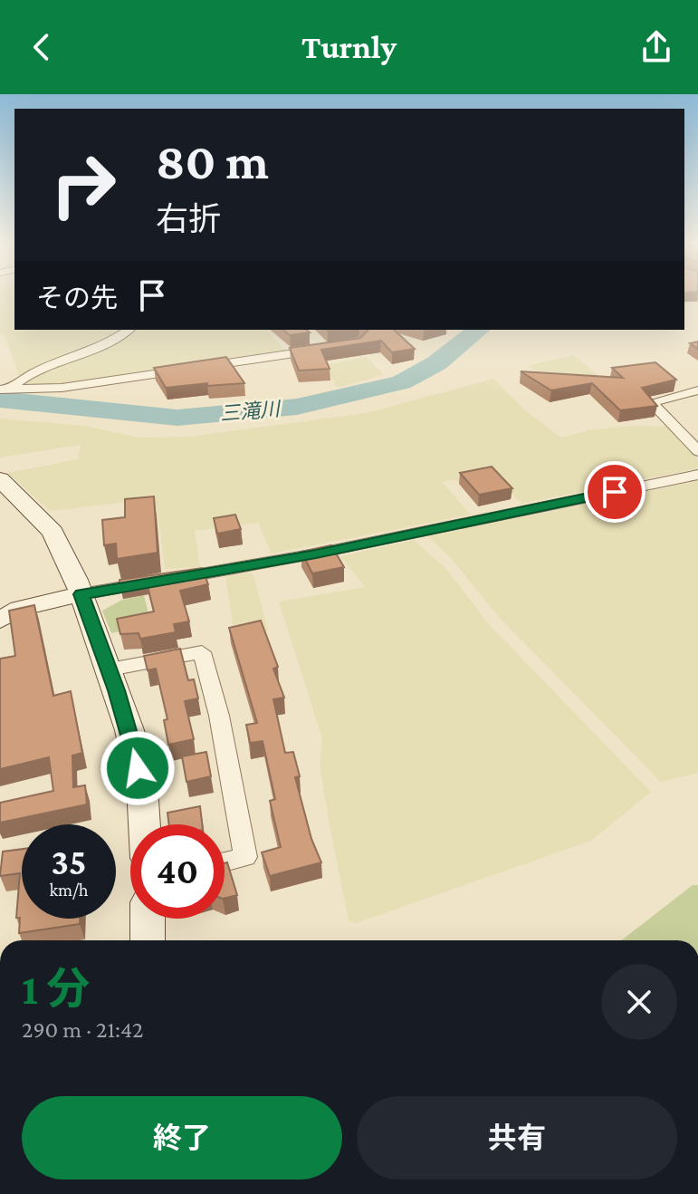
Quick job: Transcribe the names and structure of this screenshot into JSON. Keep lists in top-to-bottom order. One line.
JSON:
{"water":["三滝川"],"page":{"header":"Turnly","turn":["80 m","右折"],"then":"その先","speed":"35 km/h","limit":"40","heading":["1 分","290 m · 21:42"],"buttons":["終了","共有"]}}
